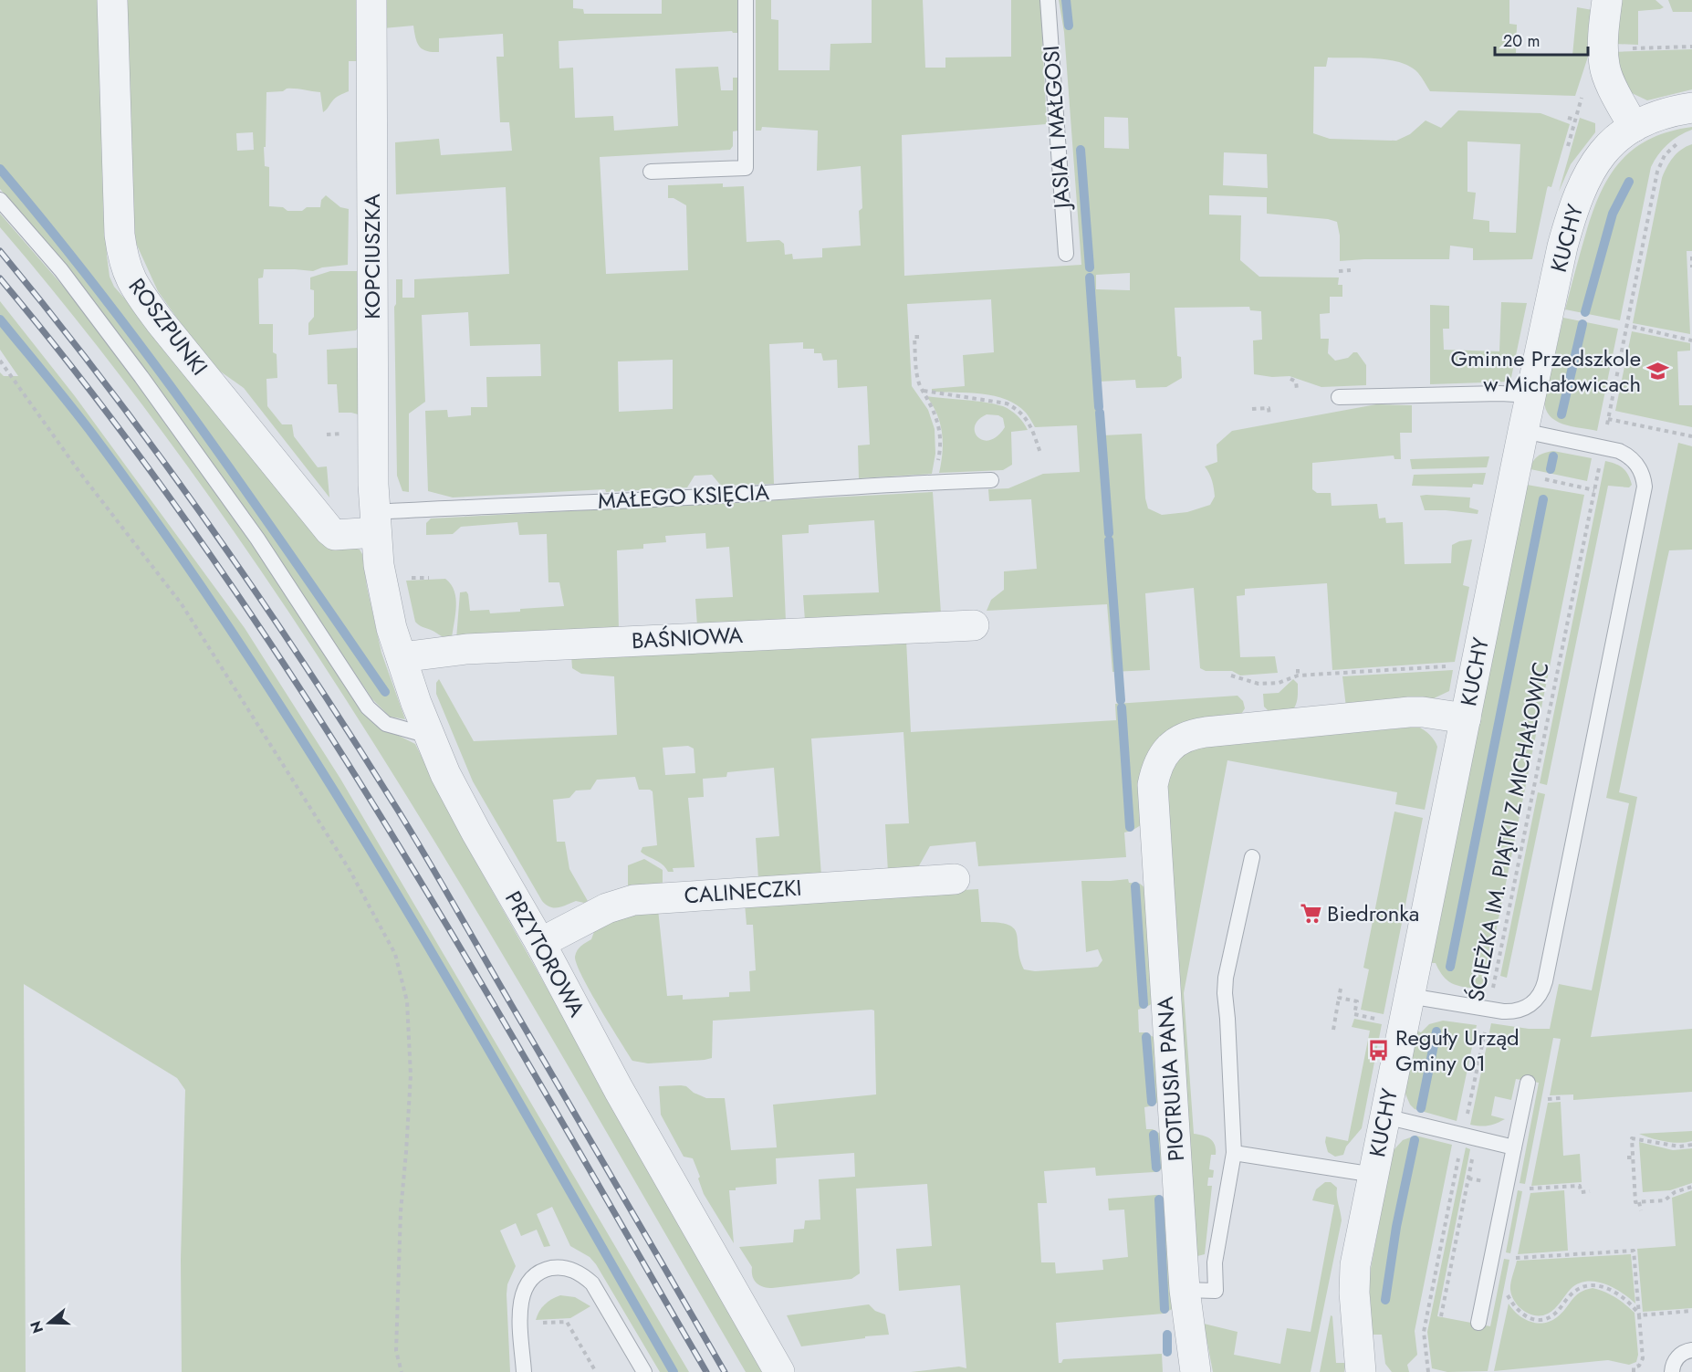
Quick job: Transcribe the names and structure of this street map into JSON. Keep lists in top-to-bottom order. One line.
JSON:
{"streets":{"street":["KUCHY","KOPCIUSZKA","ROSZPUNKI","BAŚNIOWA","CALINECZKI","PRZYTOROWA","PIOTRUSIA PANA"],"lane":["JASIA I MAŁGOSI","MAŁEGO KSIĘCIA"],"path":["ŚCIEŻKA IM. PIĄTKI Z MICHAŁOWIC"]},"crossings":[["KUCHY","PIOTRUSIA PANA"],["KOPCIUSZKA","ROSZPUNKI"],["KOPCIUSZKA","MAŁEGO KSIĘCIA"],["KOPCIUSZKA","PRZYTOROWA"],["ROSZPUNKI","MAŁEGO KSIĘCIA"],["ROSZPUNKI","PRZYTOROWA"],["MAŁEGO KSIĘCIA","PRZYTOROWA"],["BAŚNIOWA","PRZYTOROWA"],["CALINECZKI","PRZYTOROWA"]],"places":{"school or university":["Gminne Przedszkole w Michałowicach"],"supermarket":["Biedronka"],"bus stop":["Reguły Urząd Gminy 01"]},"scale_bar":"20 m","north":"left"}
